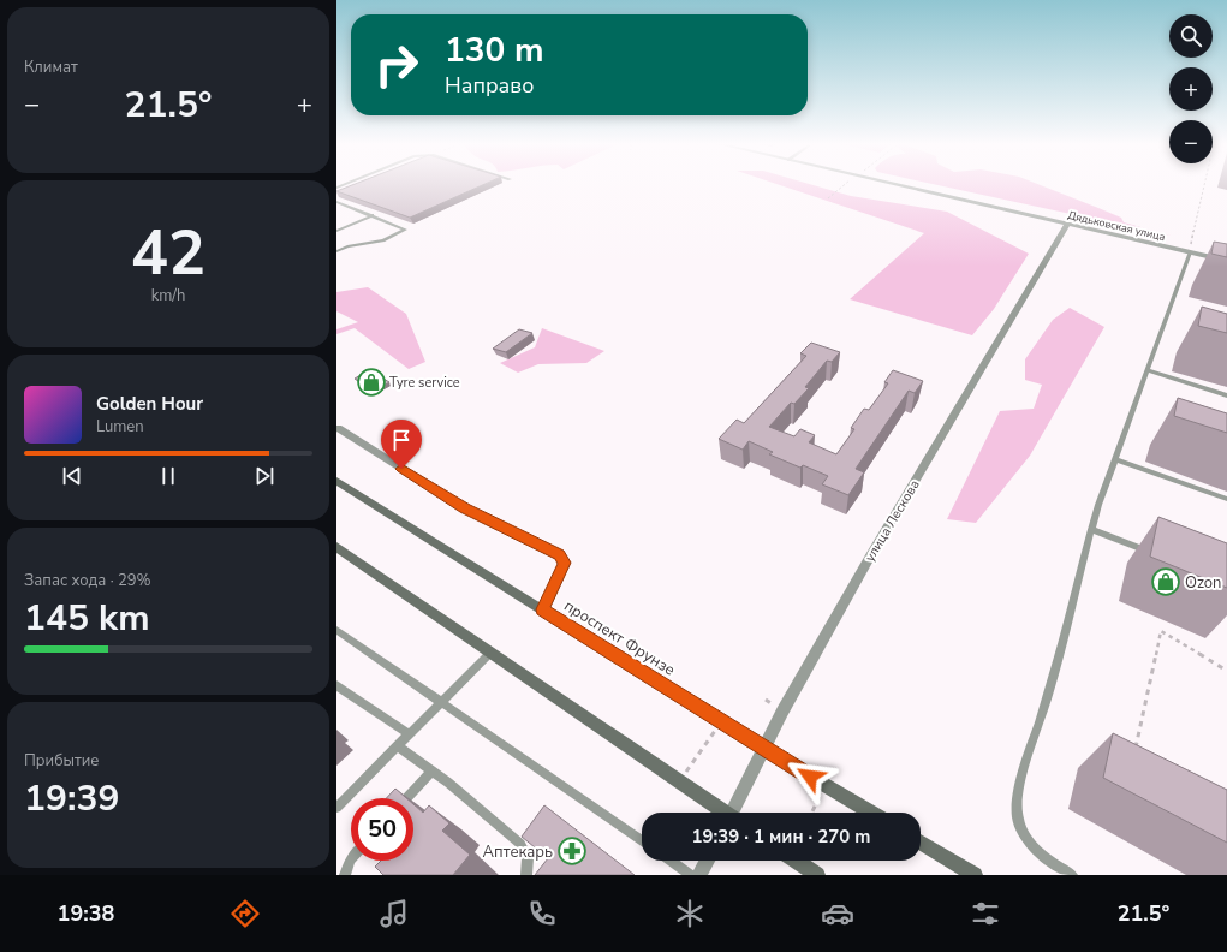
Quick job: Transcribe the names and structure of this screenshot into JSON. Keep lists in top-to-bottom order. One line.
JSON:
{"streets":{"main road":["проспект Фрунзе"],"street":["Дядьковская улица","улица Лескова"]},"crossings":[["Дядьковская улица","улица Лескова"],["улица Лескова","проспект Фрунзе"]],"places":{"shop":["Tyre service","Ozon"],"pharmacy":["Аптекарь"]},"page":{"tile":["Климат",["42","km/h"],["Запас хода · 29%","145 km"],["Прибытие","19:39"]],"map_buttons":["+","−"],"turn":["130 m","Направо"],"heat":["−","21.5°","+"],"song":["Golden Hour","Lumen"],"limit":"50","trip":"19:39 · 1 мин · 270 m","tabs":["19:38","21.5°"]}}
